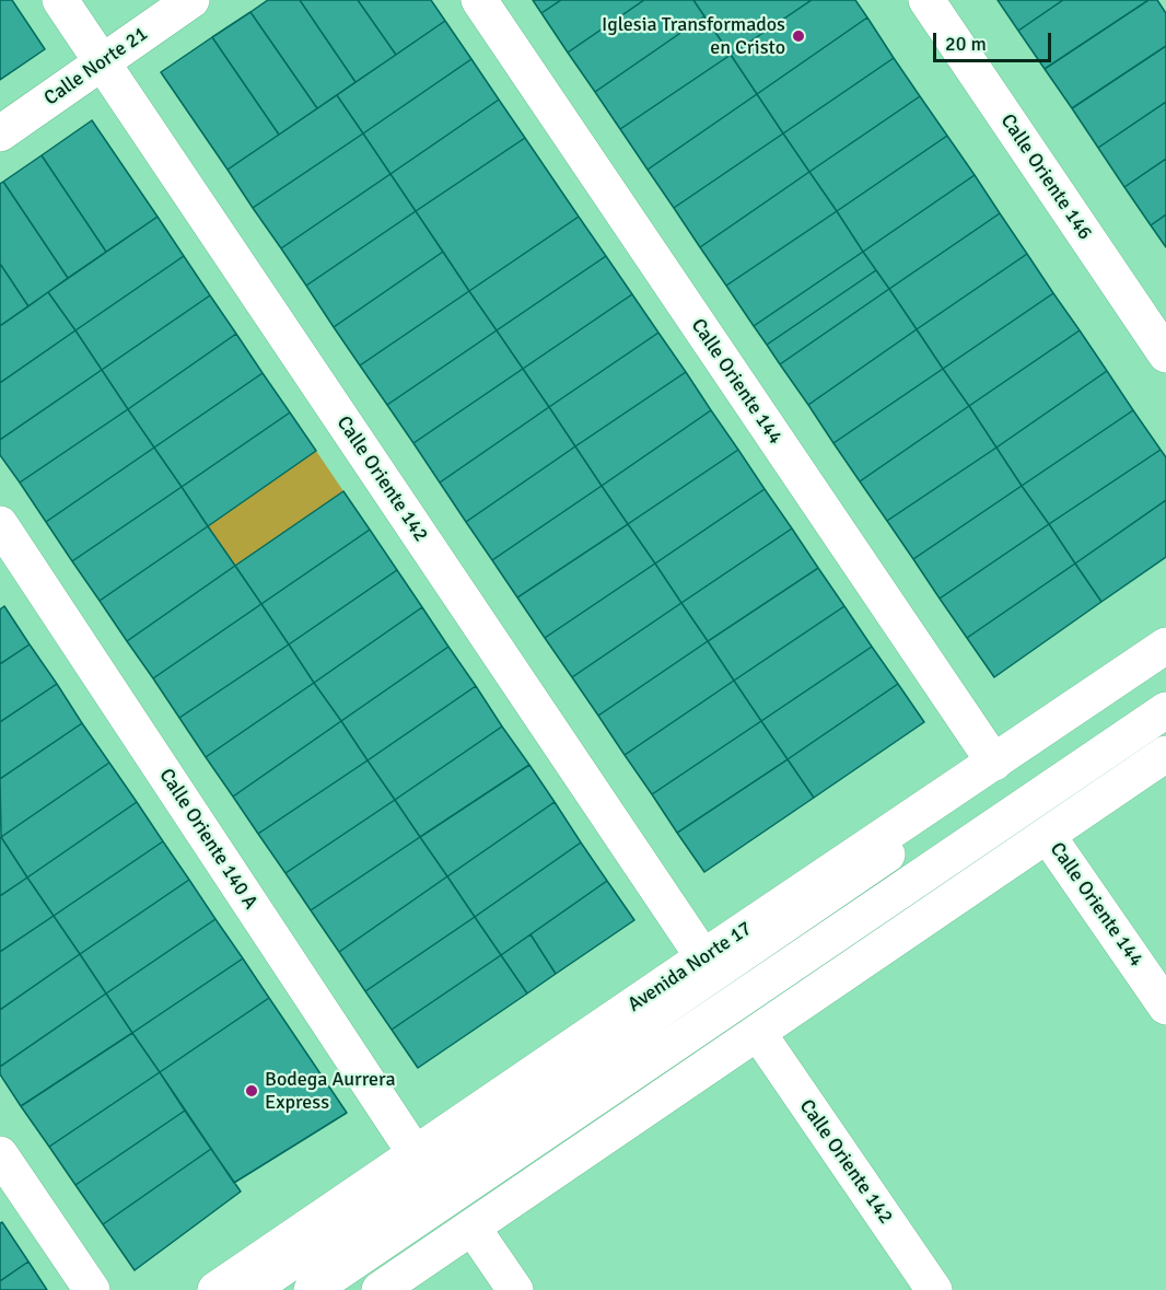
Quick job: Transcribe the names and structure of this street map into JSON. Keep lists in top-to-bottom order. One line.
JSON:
{"streets":{"street":["Calle Norte 21","Calle Oriente 146","Calle Oriente 144","Calle Oriente 142","Calle Oriente 140 A","Avenida Norte 17"]},"crossings":[["Calle Norte 21","Calle Oriente 142"],["Calle Oriente 144","Avenida Norte 17"],["Calle Oriente 142","Avenida Norte 17"],["Calle Oriente 140 A","Avenida Norte 17"]],"places":["Iglesia Transformados en Cristo","Bodega Aurrera Express"],"scale_bar":"20 m"}
